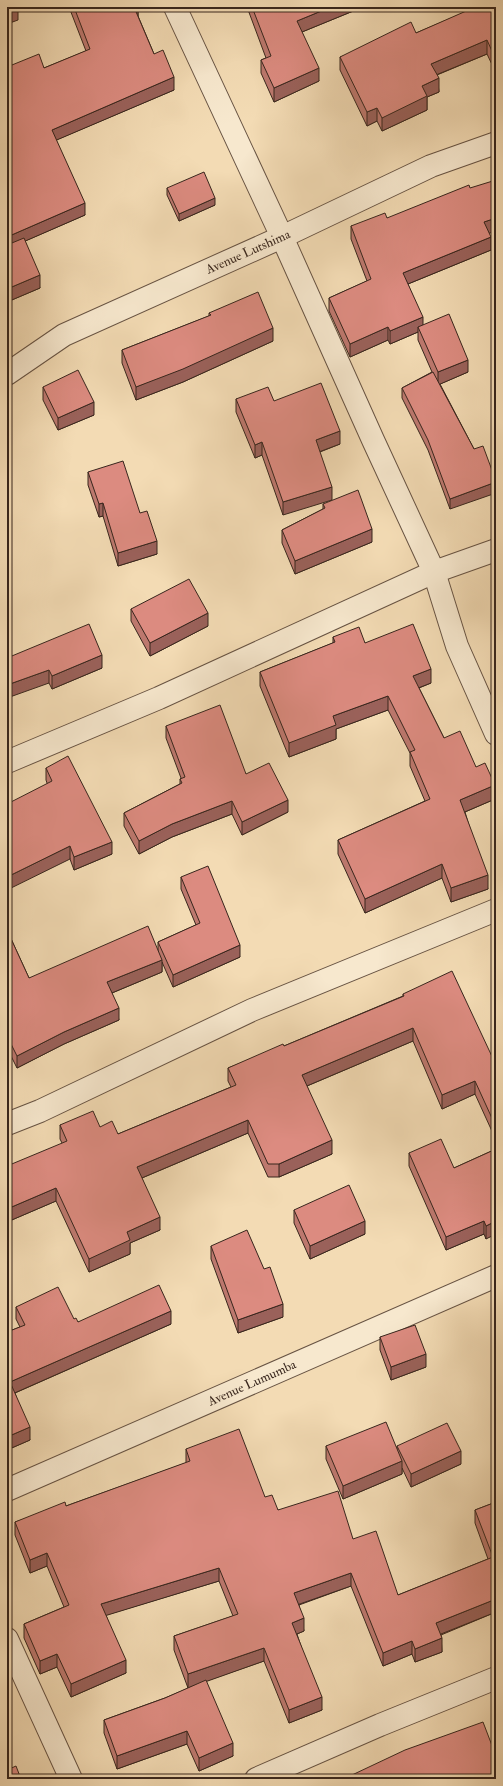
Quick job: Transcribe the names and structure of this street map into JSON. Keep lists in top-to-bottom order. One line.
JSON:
{"streets":{"street":["Avenue Lutshima","Avenue Lumumba"]}}
